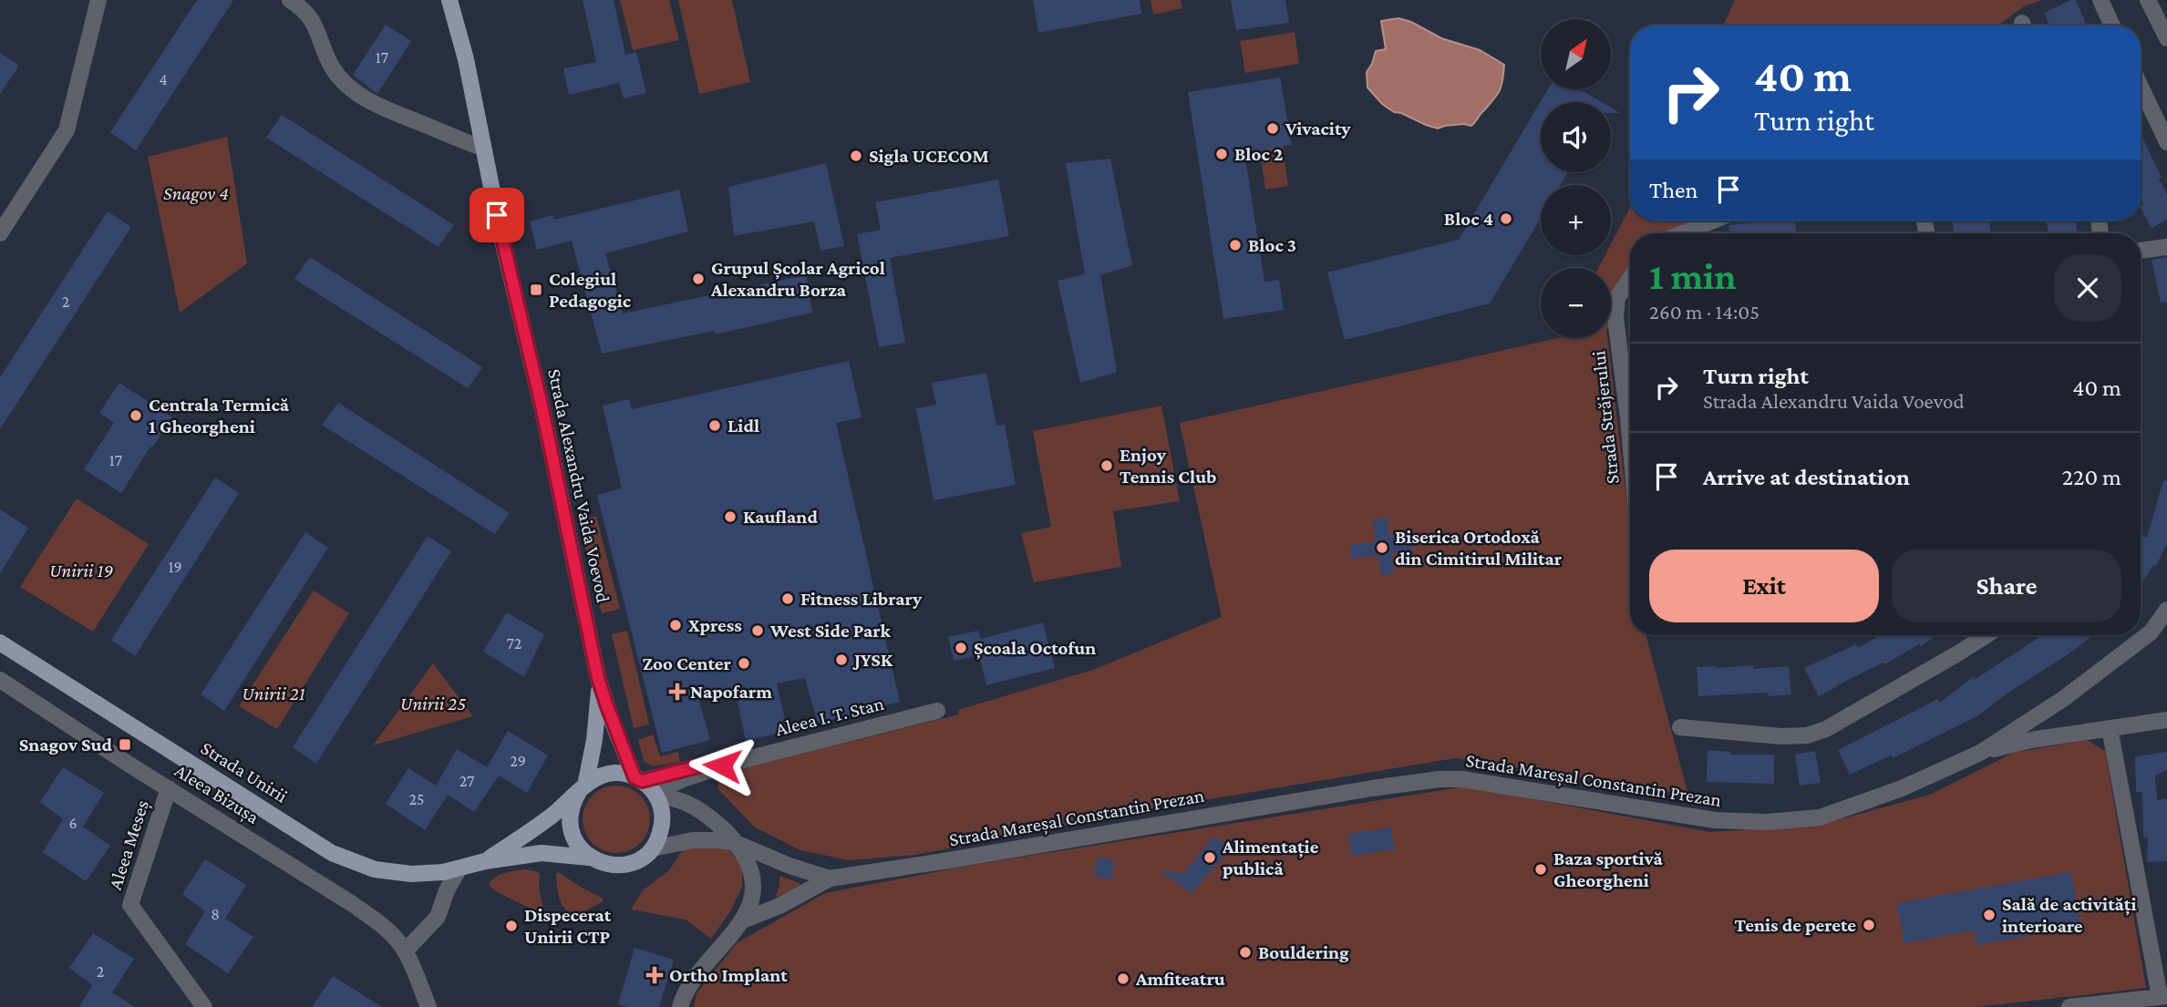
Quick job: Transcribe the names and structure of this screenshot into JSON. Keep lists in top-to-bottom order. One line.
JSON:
{"streets":{"main road":["Strada Alexandru Vaida Voevod","Strada Unirii"],"street":["Strada Străjerului","Aleea I. T. Stan","Strada Mareșal Constantin Prezan","Aleea Bizușa","Aleea Meseș"]},"crossings":[["Strada Alexandru Vaida Voevod","Aleea I. T. Stan"],["Strada Alexandru Vaida Voevod","Strada Unirii"],["Strada Alexandru Vaida Voevod","Strada Mareșal Constantin Prezan"],["Aleea I. T. Stan","Strada Unirii"],["Aleea I. T. Stan","Strada Mareșal Constantin Prezan"],["Strada Unirii","Strada Mareșal Constantin Prezan"],["Aleea Bizușa","Aleea Meseș"]],"parks":["Snagov 4","Unirii 19","Unirii 21","Unirii 25"],"places":{"other":["Vivacity","Bloc 2","Sigla UCECOM","Bloc 4","Bloc 3","Grupul Școlar Agricol Alexandru Borza","Centrala Termică 1 Gheorgheni","Lidl","Enjoy Tennis Club","Kaufland","Biserica Ortodoxă din Cimitirul Militar","Fitness Library","Xpress","West Side Park","Școala Octofun","JYSK","Zoo Center","Alimentație publică","Baza sportivă Gheorgheni","Sală de activități interioare","Tenis de perete","Dispecerat Unirii CTP","Bouldering","Amfiteatru"],"transit":["Colegiul Pedagogic","Snagov Sud"],"health":["Napofarm","Ortho Implant"]},"house_numbers":["17","4","2","17","19","72","29","27","25","6","8","2"],"north":"top right","page":{"map_buttons":["+","−"],"turn":["40 m","Turn right"],"then":"Then","heading":["1 min","260 m · 14:05"],"list":[{"name":"Turn right","note":"Strada Alexandru Vaida Voevod","value":"40 m"},{"name":"Arrive at destination","value":"220 m"}],"buttons":["Exit","Share"]}}
